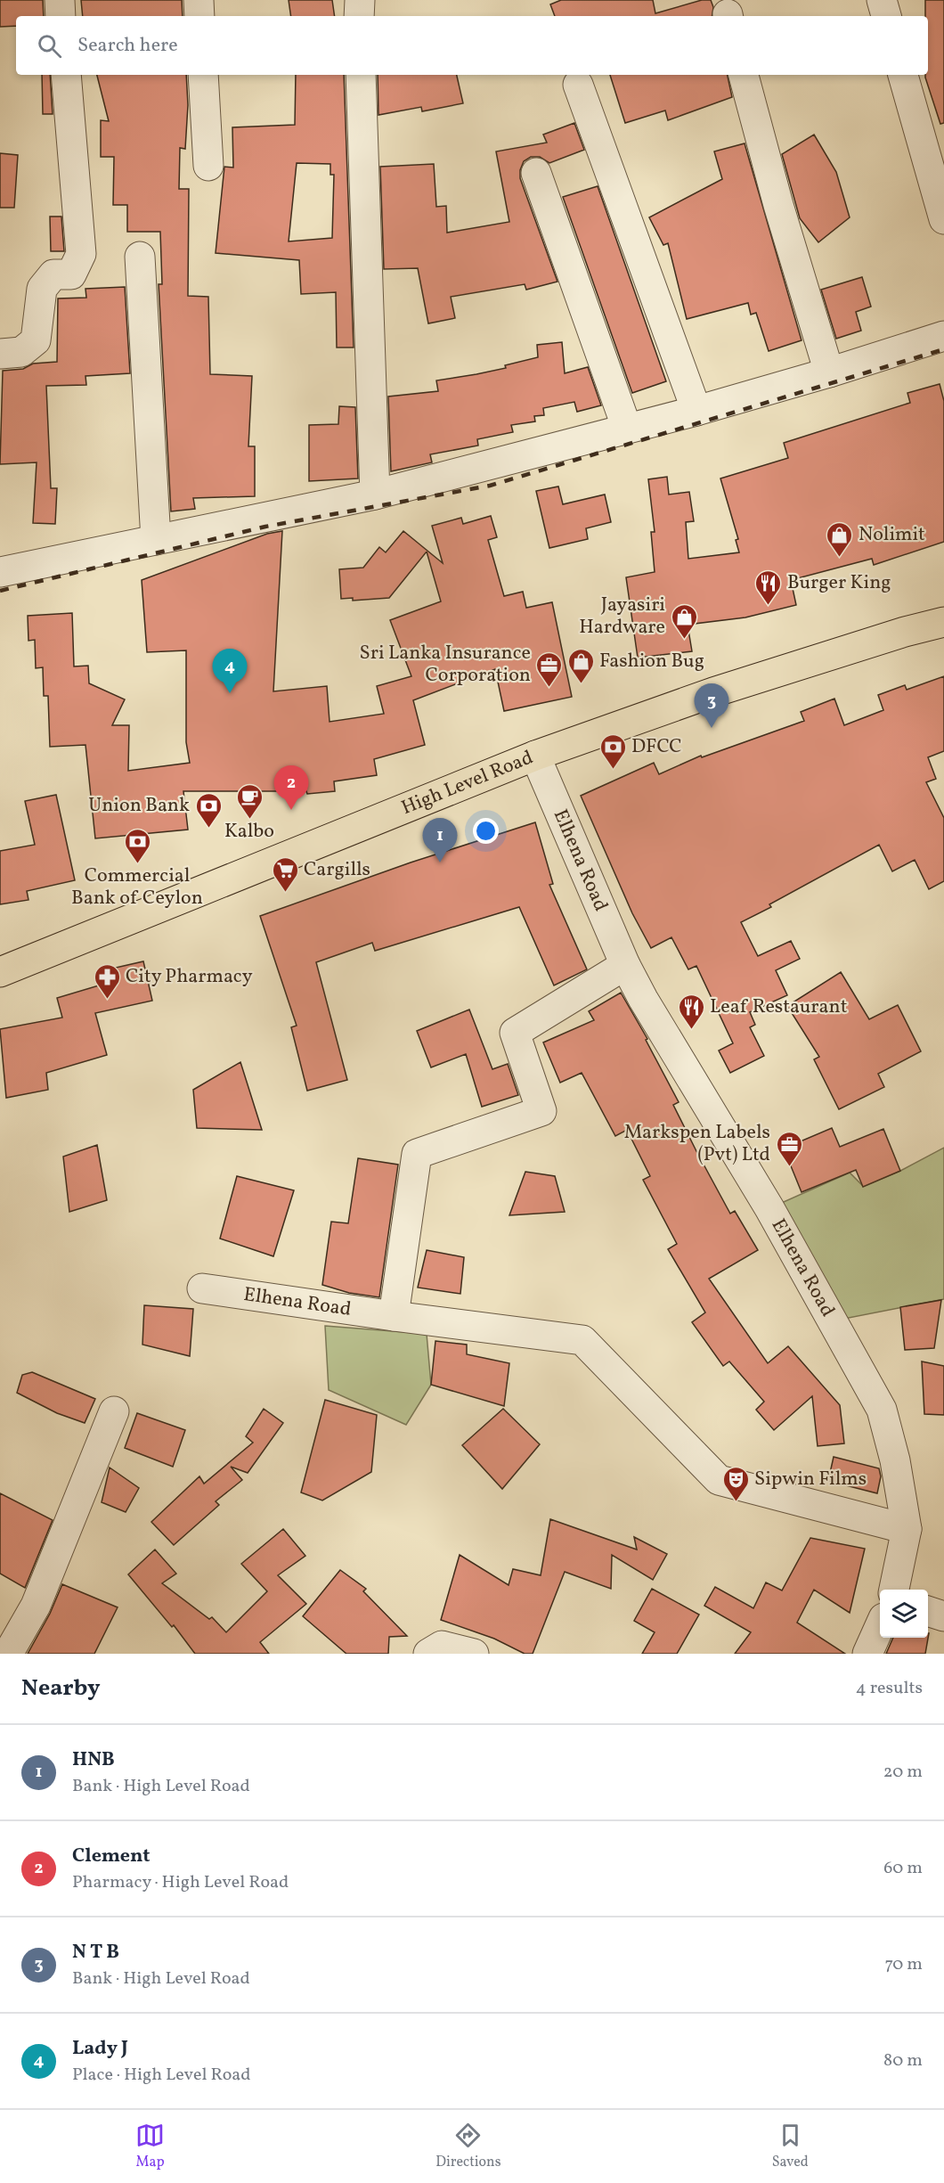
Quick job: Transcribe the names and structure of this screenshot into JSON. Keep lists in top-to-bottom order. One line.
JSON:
{"streets":{"highway":["High Level Road"],"street":["Elhena Road"]},"crossings":[["High Level Road","Elhena Road"]],"places":{"shop":["Nolimit","Jayasiri Hardware","Fashion Bug"],"restaurant":["Burger King","Leaf Restaurant"],"office":["Sri Lanka Insurance Corporation","Markspen Labels (Pvt) Ltd"],"bank":["DFCC","Union Bank","Commercial Bank of Ceylon"],"cafe":["Kalbo"],"supermarket":["Cargills"],"pharmacy":["City Pharmacy"],"theatre":["Sipwin Films"]},"page":{"search":"Search here","pins":["4","3","2","1"],"heading":["Nearby","4 results"],"list":[{"mark":"1","name":"HNB","note":"Bank · High Level Road","value":"20 m"},{"mark":"2","name":"Clement","note":"Pharmacy · High Level Road","value":"60 m"},{"mark":"3","name":"N T B","note":"Bank · High Level Road","value":"70 m"},{"mark":"4","name":"Lady J","note":"Place · High Level Road","value":"80 m"}],"nav":["Map","Directions","Saved"]}}
